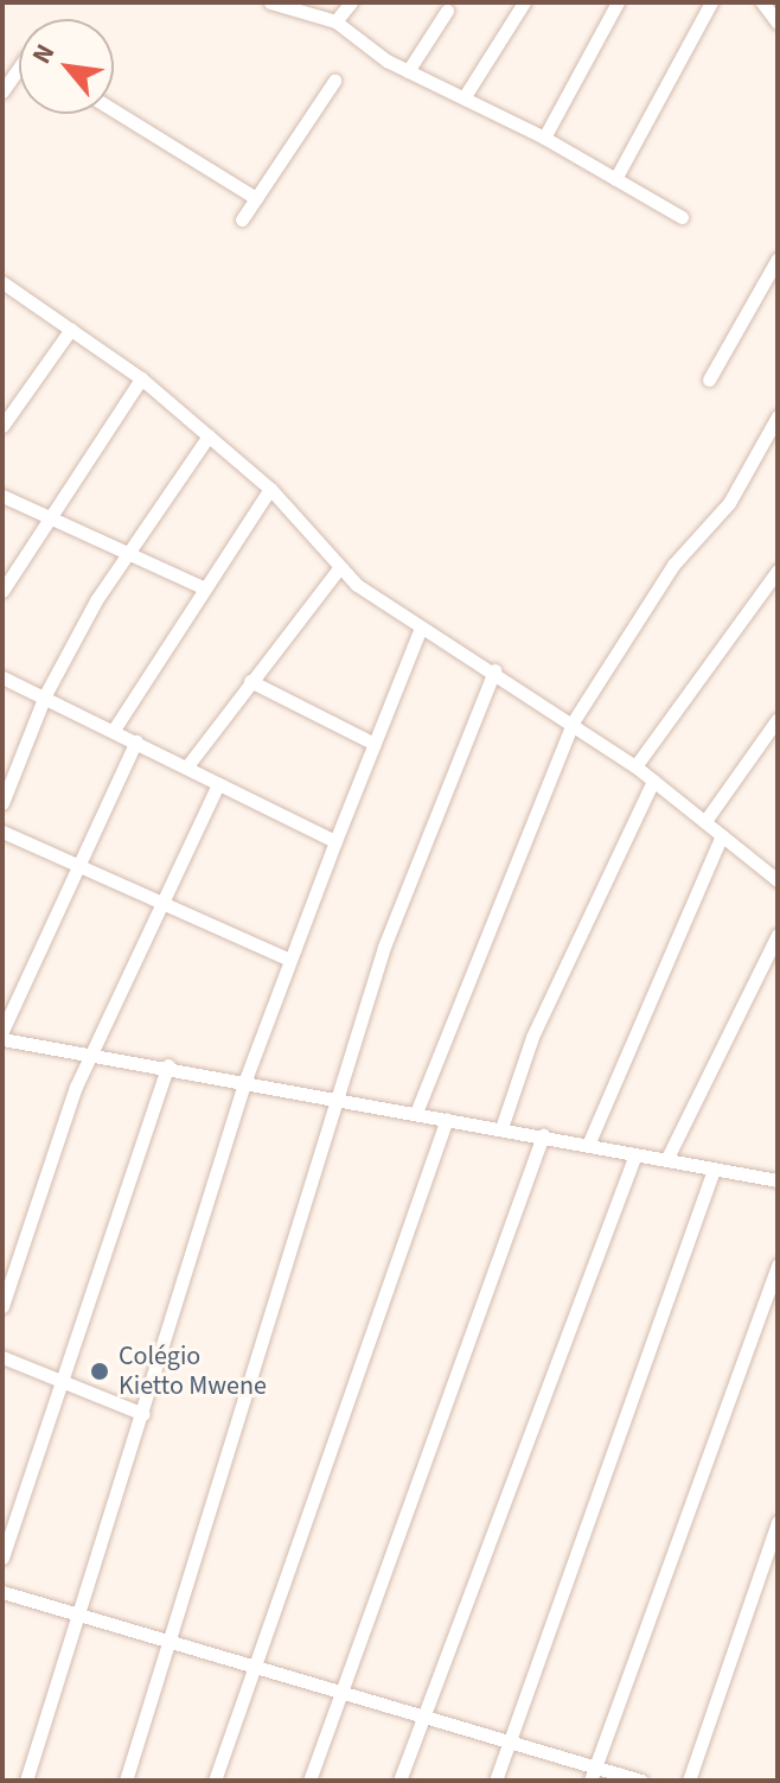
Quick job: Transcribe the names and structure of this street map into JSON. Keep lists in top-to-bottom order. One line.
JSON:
{"places":["Colégio Kietto Mwene"],"north":"top left"}
